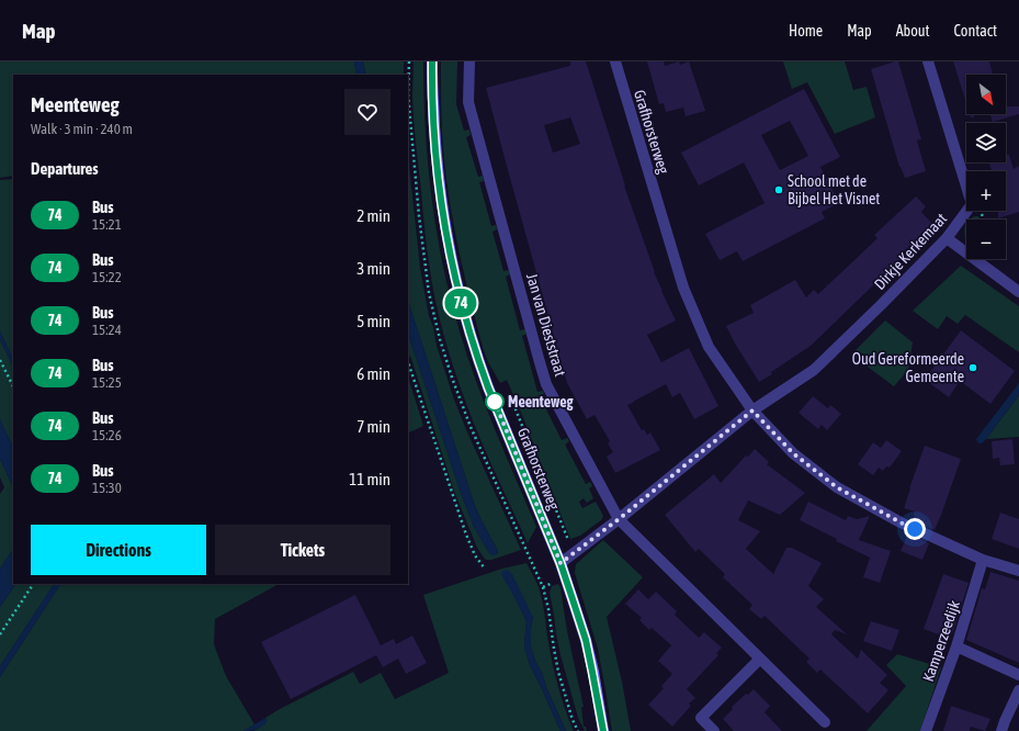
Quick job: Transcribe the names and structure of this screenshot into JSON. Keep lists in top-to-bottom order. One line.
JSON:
{"streets":{"main road":["Grafhorsterweg"],"street":["Dirkje Kerkemaat","Jan van Dieststraat","Kamperzeedijk"]},"crossings":[["Grafhorsterweg","Dirkje Kerkemaat"],["Grafhorsterweg","Kamperzeedijk"]],"places":["School met de Bijbel Het Visnet","Oud Gereformeerde Gemeente","Meenteweg"],"lines":["bus line 74"],"north":"bottom right","page":{"header":"Map","nav":["Home","Map","About","Contact"],"on_map":"74","map_buttons":["+","−"],"heading":[["Meenteweg","Walk · 3 min · 240 m"],"Departures"],"list":[{"mark":"74","name":"Bus","note":"15:21","value":"2 min"},{"mark":"74","name":"Bus","note":"15:22","value":"3 min"},{"mark":"74","name":"Bus","note":"15:24","value":"5 min"},{"mark":"74","name":"Bus","note":"15:25","value":"6 min"},{"mark":"74","name":"Bus","note":"15:26","value":"7 min"},{"mark":"74","name":"Bus","note":"15:30","value":"11 min"}],"buttons":["Directions","Tickets"]}}
